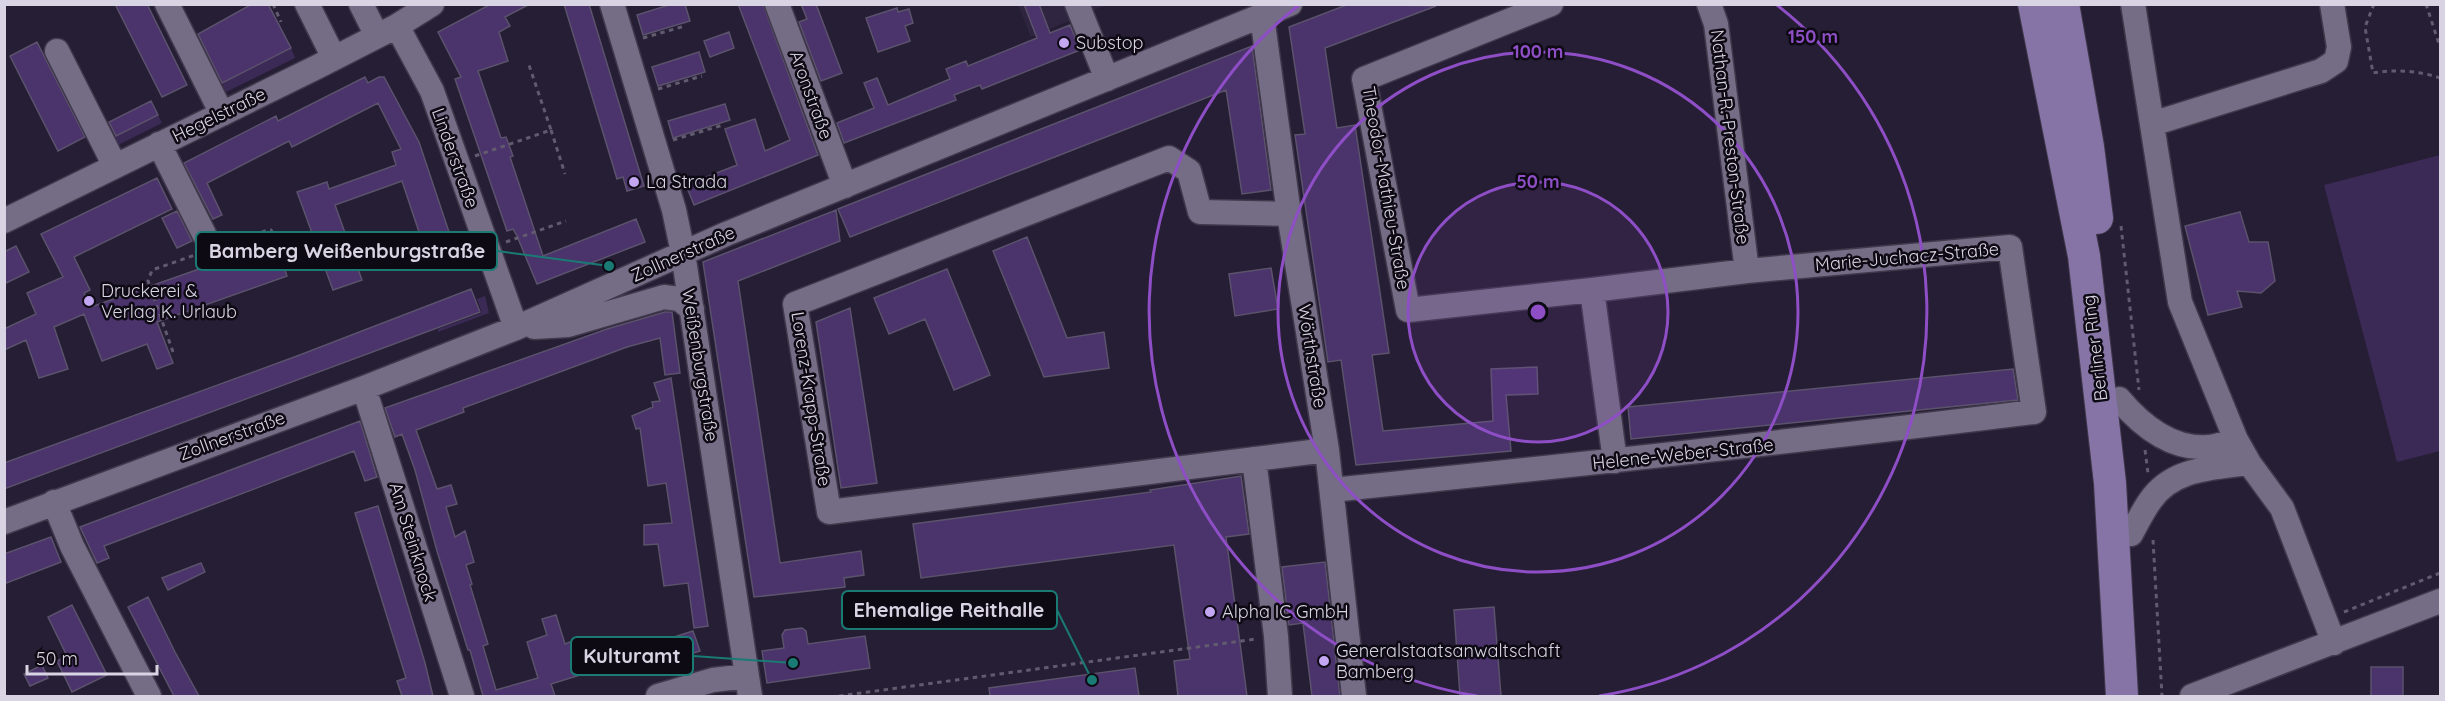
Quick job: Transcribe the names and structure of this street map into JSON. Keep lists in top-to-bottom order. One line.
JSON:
{"streets":{"main road":["Berliner Ring"],"street":["Aronstraße","Hegelstraße","Nathan-R.-Preston-Straße","Linderstraße","Theodor-Mathieu-Straße","Zollnerstraße","Marie-Juchacz-Straße","Wörthstraße","Weißenburgstraße","Lorenz-Krapp-Straße","Helene-Weber-Straße","Am Steinknock"]},"crossings":[["Aronstraße","Zollnerstraße"],["Hegelstraße","Linderstraße"],["Nathan-R.-Preston-Straße","Marie-Juchacz-Straße"],["Linderstraße","Zollnerstraße"],["Zollnerstraße","Wörthstraße"],["Zollnerstraße","Weißenburgstraße"],["Zollnerstraße","Am Steinknock"],["Marie-Juchacz-Straße","Helene-Weber-Straße"],["Wörthstraße","Lorenz-Krapp-Straße"],["Wörthstraße","Helene-Weber-Straße"]],"places":["Substop","La Strada","Bamberg Weißenburgstraße","Druckerei & Verlag K. Urlaub","Alpha IC GmbH","Generalstaatsanwaltschaft Bamberg","Kulturamt","Ehemalige Reithalle"],"scale_bar":"50 m","rings":["150 m","100 m","50 m"]}
